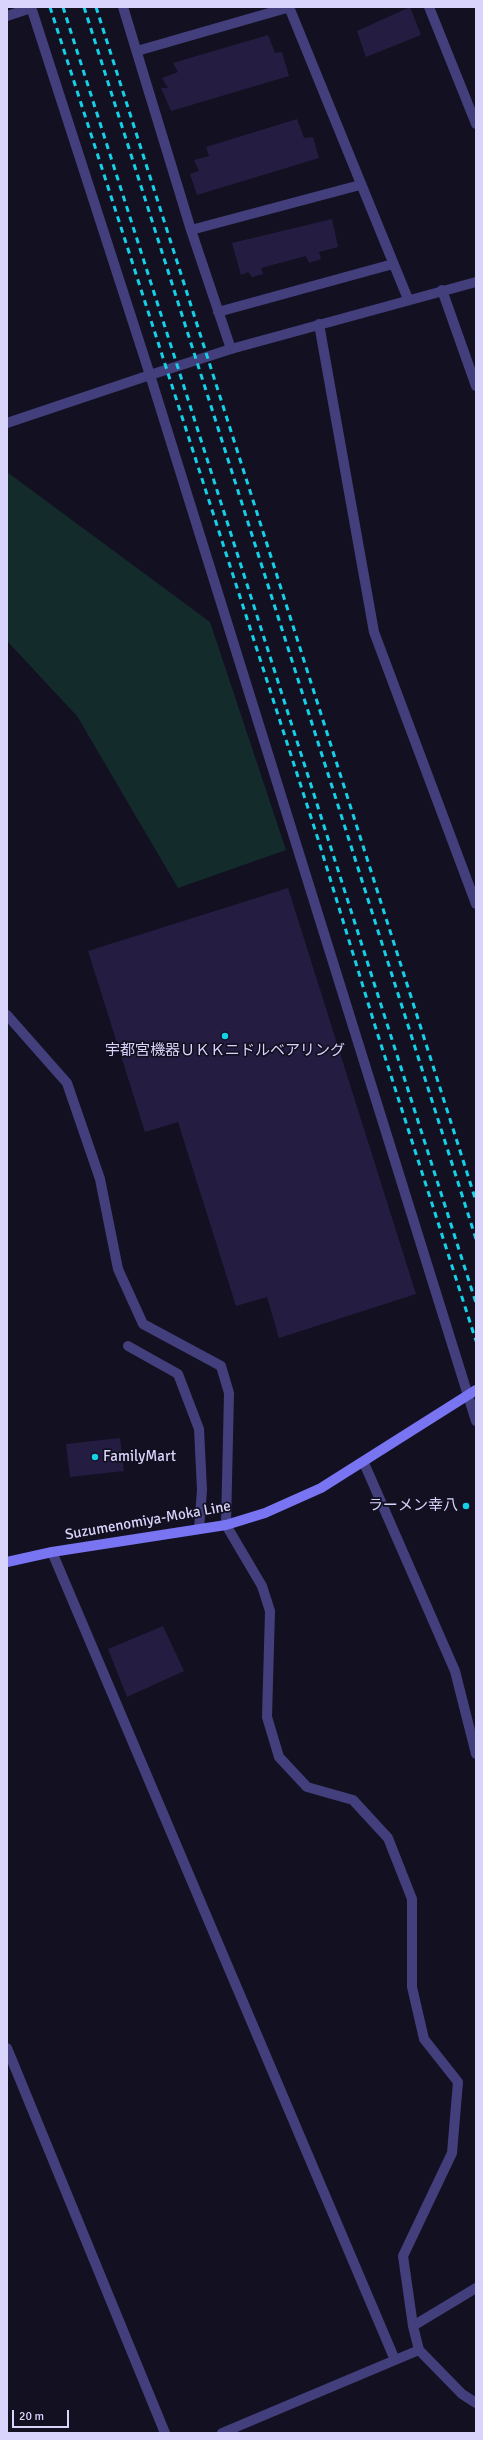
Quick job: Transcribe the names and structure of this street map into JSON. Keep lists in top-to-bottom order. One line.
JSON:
{"streets":{"main road":["Suzumenomiya-Moka Line"]},"places":["宇都宮機器ＵＫＫニドルベアリング","FamilyMart","ラーメン幸八"],"scale_bar":"20 m"}
